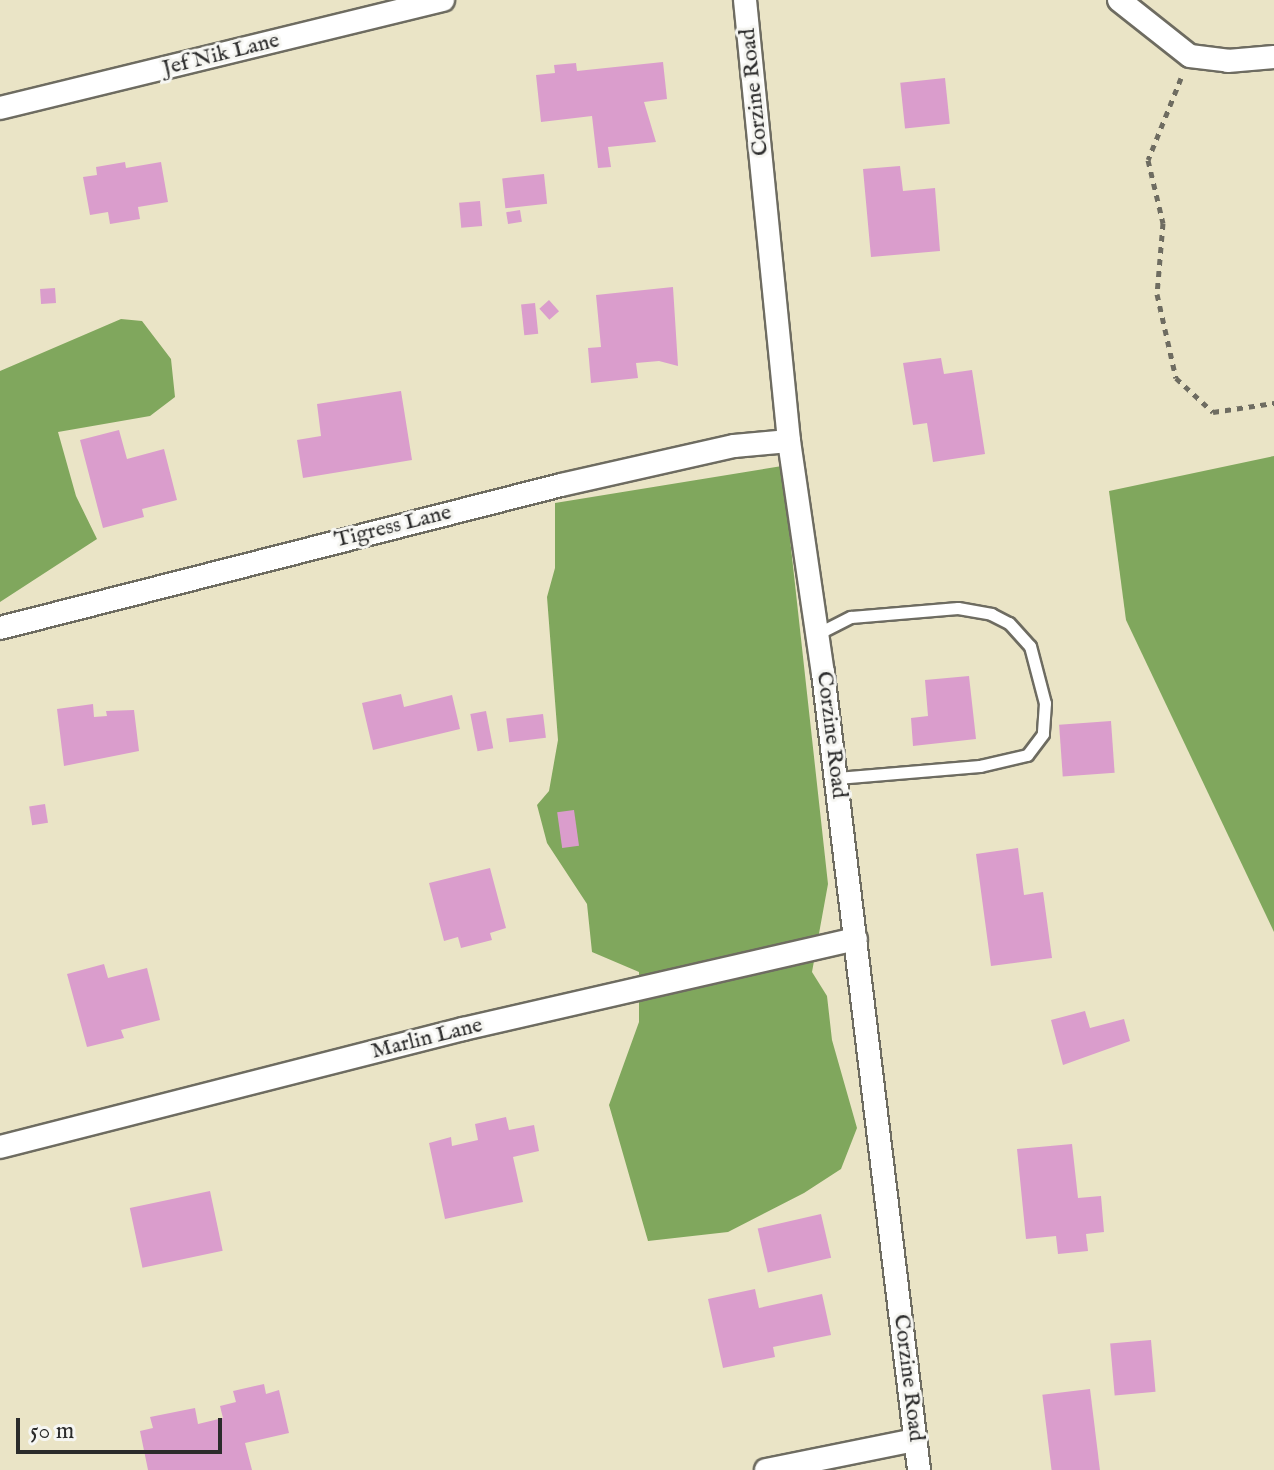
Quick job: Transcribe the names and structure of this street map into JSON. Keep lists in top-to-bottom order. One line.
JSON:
{"streets":{"street":["Jef Nik Lane","Corzine Road","Tigress Lane","Marlin Lane"]},"crossings":[["Corzine Road","Tigress Lane"],["Corzine Road","Marlin Lane"]],"scale_bar":"50 m"}
